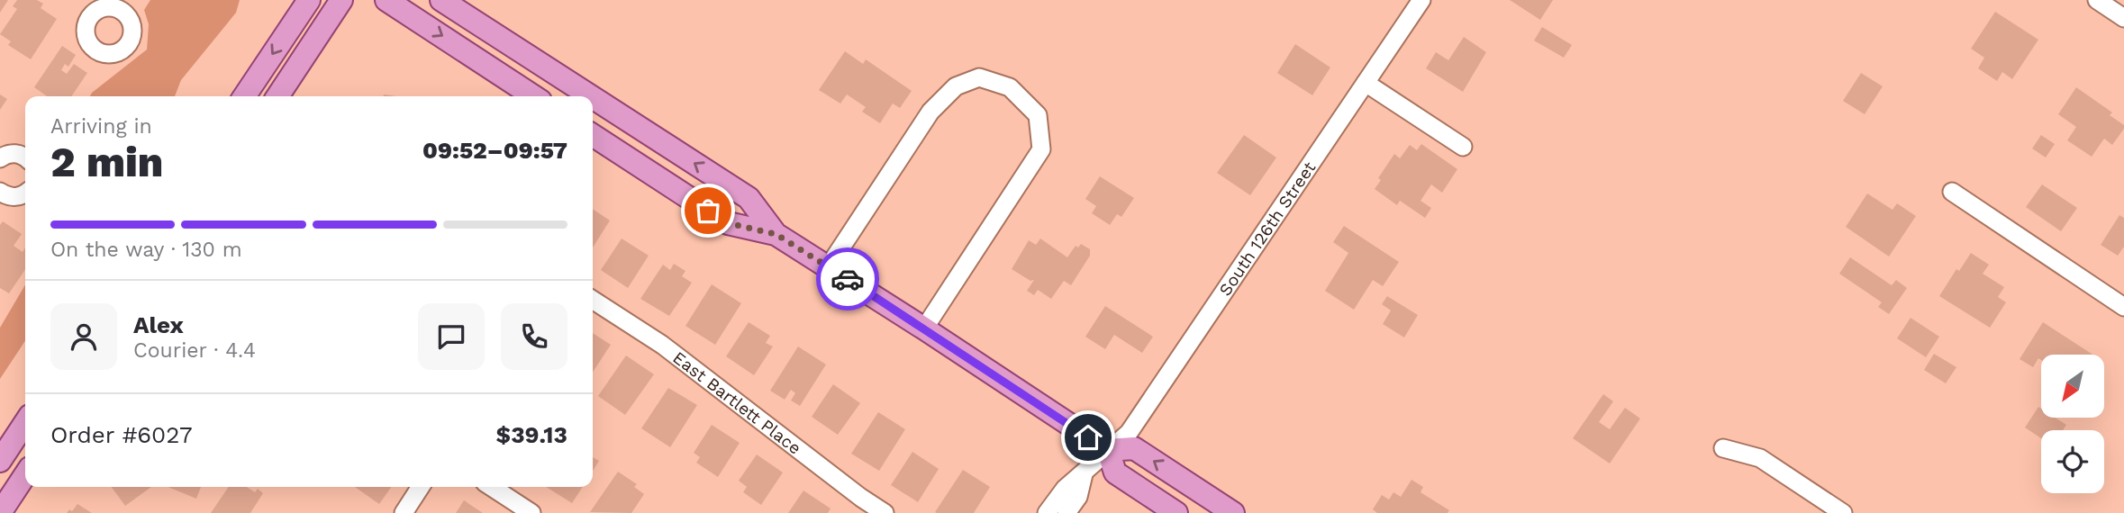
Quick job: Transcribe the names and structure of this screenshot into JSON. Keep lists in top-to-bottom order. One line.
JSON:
{"streets":{"street":["South 126th Street","East Bartlett Place"]},"north":"bottom left","page":{"heading":["2 min","Arriving in","09:52–09:57"],"panel":["Alex","Courier · 4.4","Order #6027","$39.13"],"bar":"On the way · 130 m"}}
